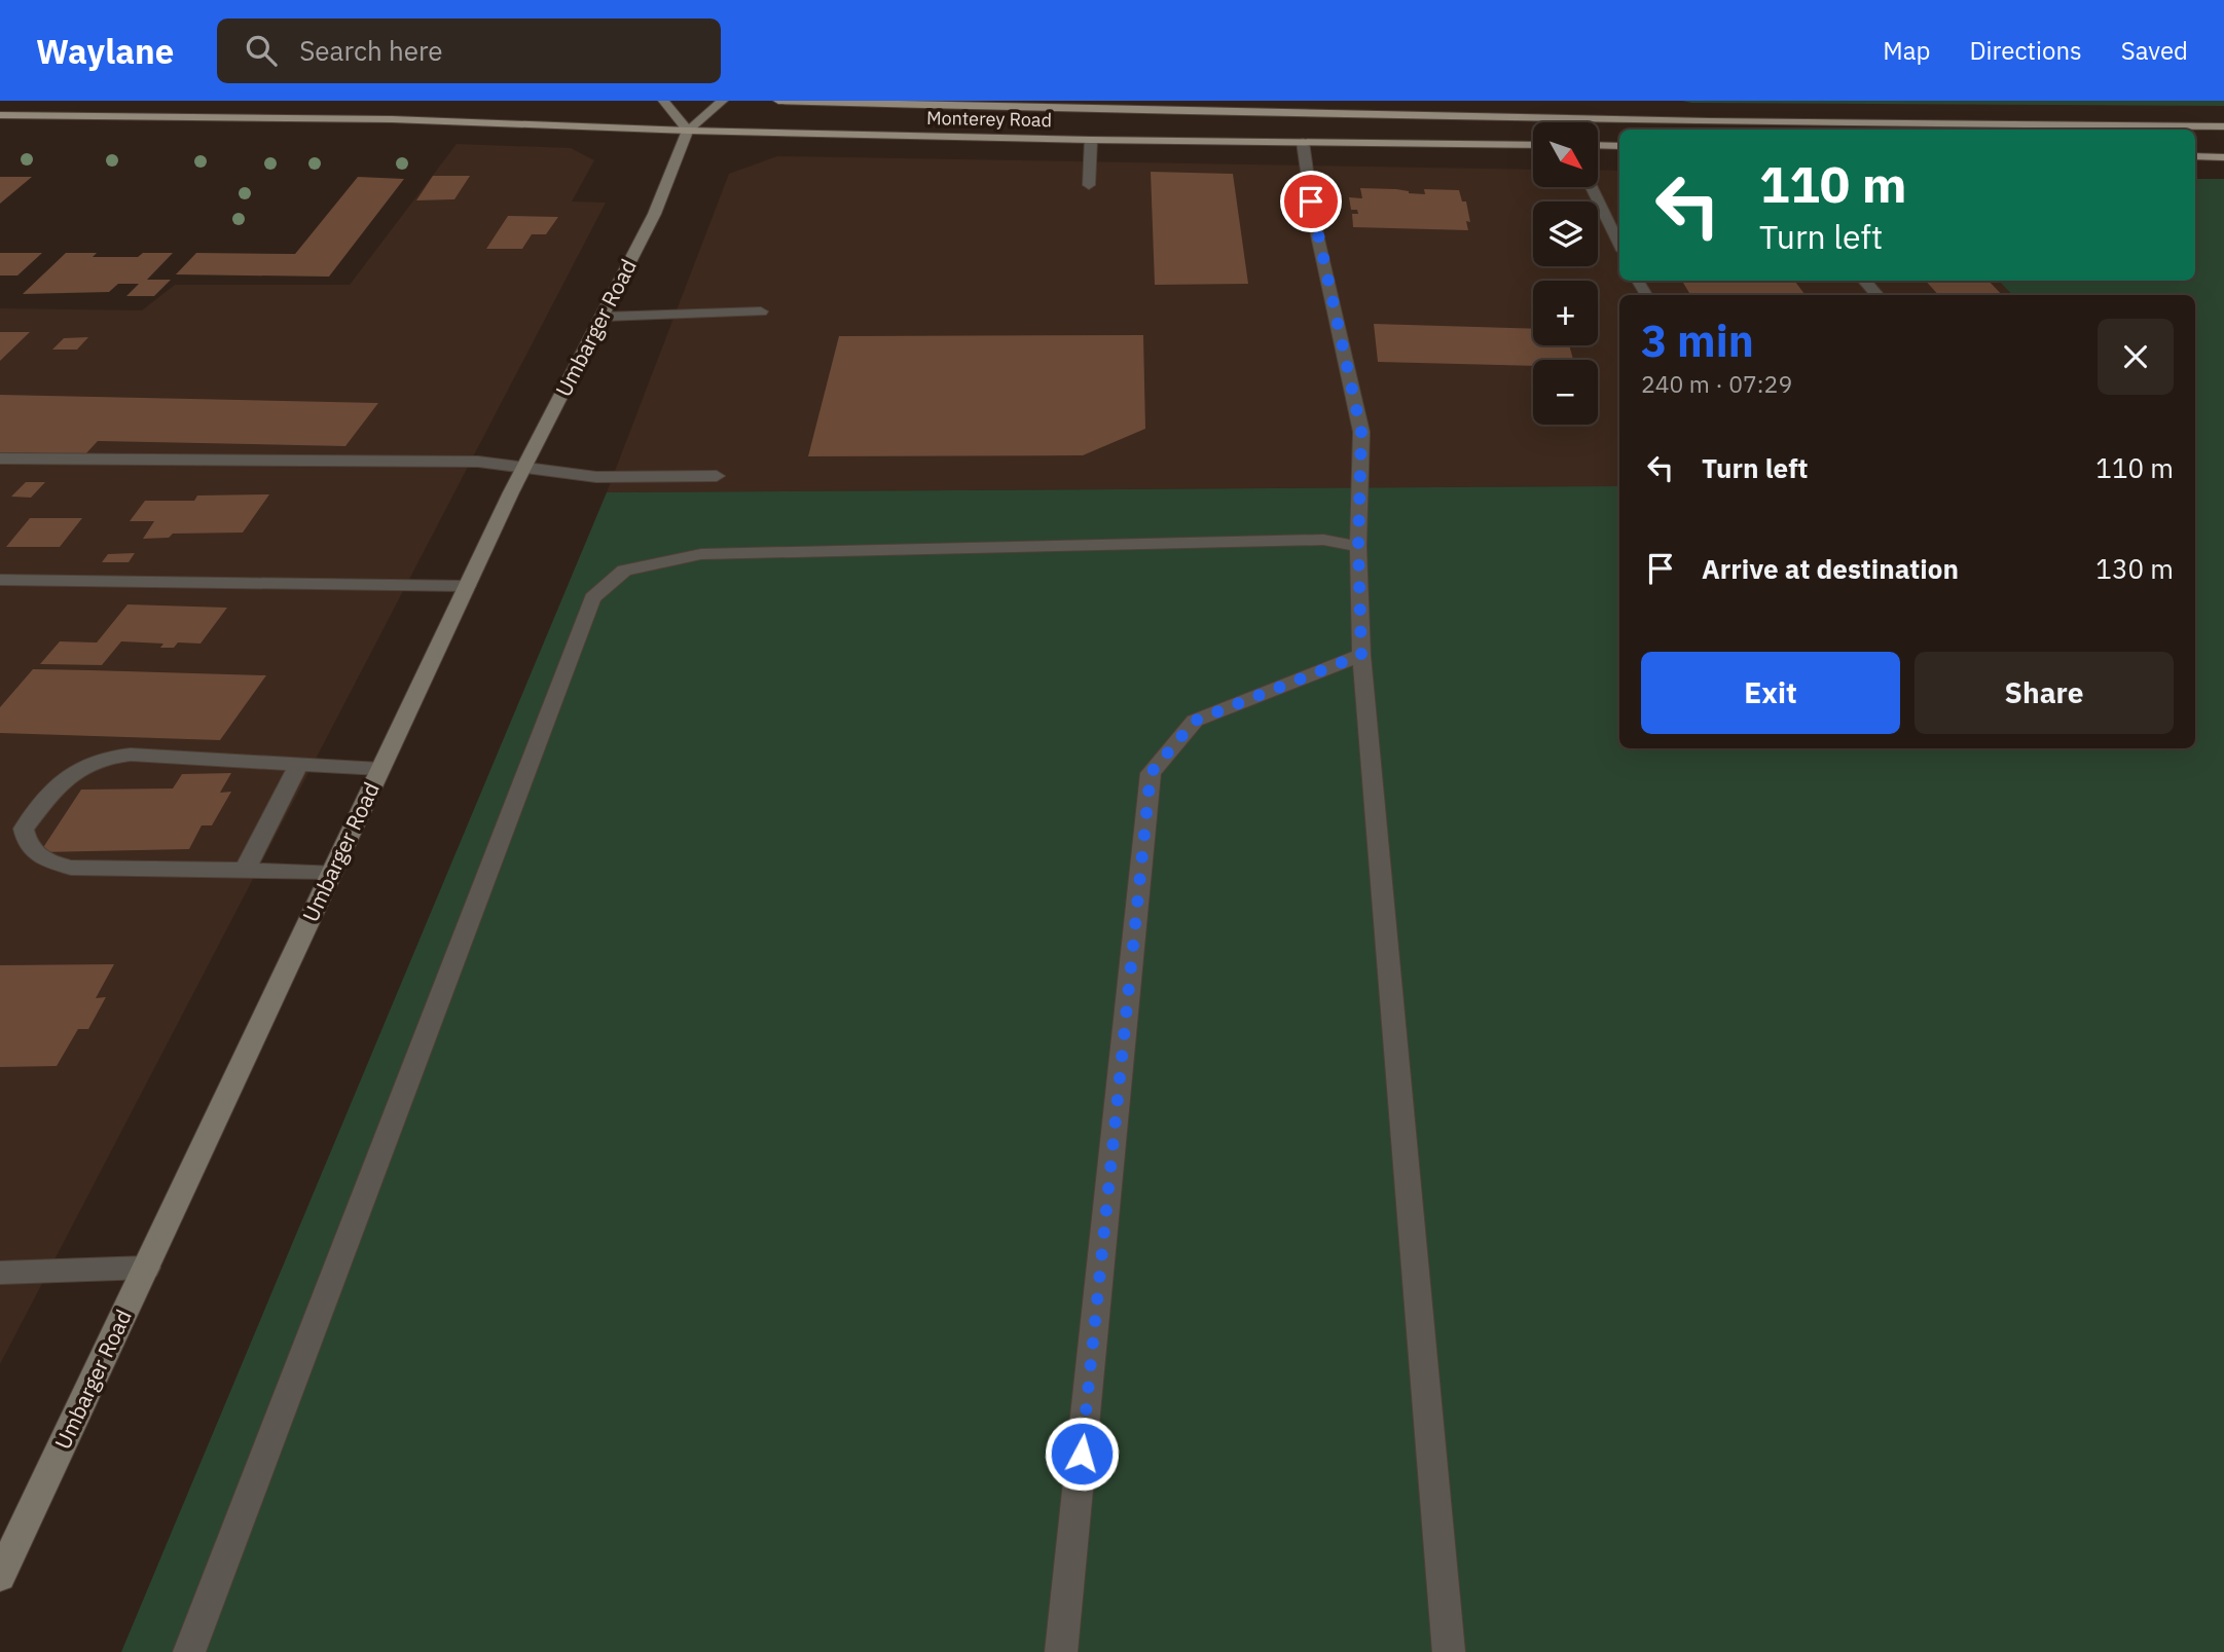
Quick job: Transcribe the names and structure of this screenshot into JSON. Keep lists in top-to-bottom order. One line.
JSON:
{"streets":{"main road":["Monterey Road"],"street":["Umbarger Road"]},"crossings":[["Monterey Road","Umbarger Road"]],"north":"bottom right","page":{"header":"Waylane","search":"Search here","nav":["Map","Directions","Saved"],"map_buttons":["+","−"],"turn":["110 m","Turn left"],"heading":["3 min","240 m · 07:29"],"list":[{"name":"Turn left","value":"110 m"},{"name":"Arrive at destination","value":"130 m"}],"buttons":["Exit","Share"]}}
